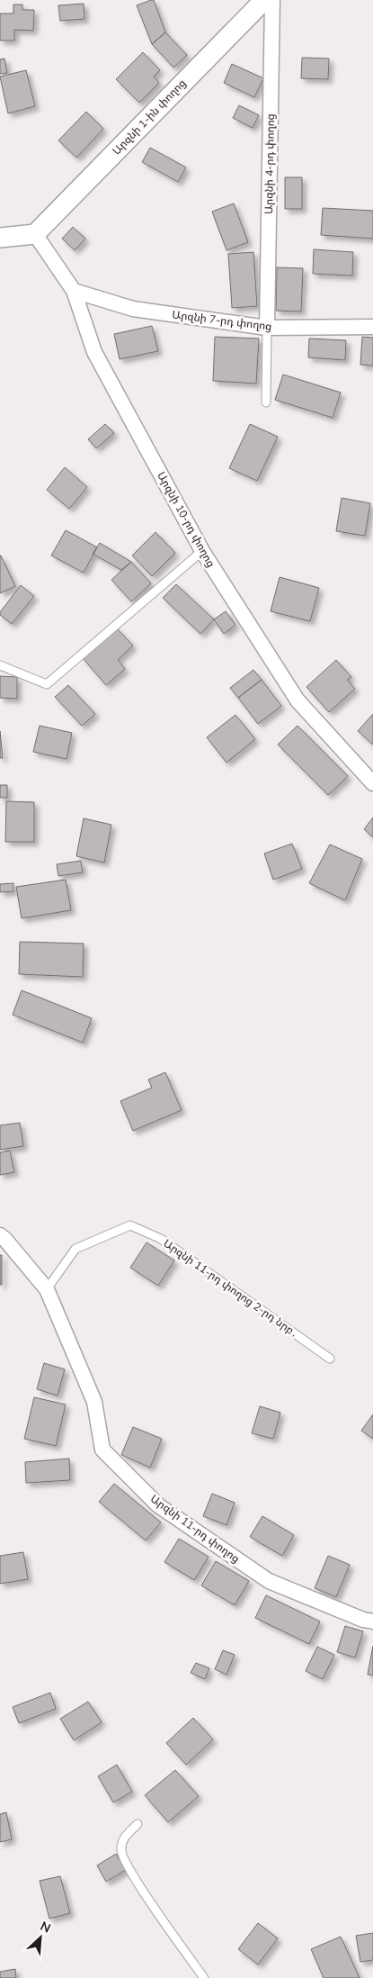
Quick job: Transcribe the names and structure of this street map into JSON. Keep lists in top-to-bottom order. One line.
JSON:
{"streets":{"street":["Արզնի 1-ին փողոց","Արզնի 4-րդ փողոց","Արզնի 7-րդ փողոց","Արզնի 10-րդ փողոց","Արզնի 11-րդ փողոց"],"lane":["Արզնի 11-րդ փողոց 2-րդ նրբ․"]},"crossings":[["Արզնի 1-ին փողոց","Արզնի 10-րդ փողոց"],["Արզնի 4-րդ փողոց","Արզնի 7-րդ փողոց"],["Արզնի 7-րդ փողոց","Արզնի 10-րդ փողոց"],["Արզնի 11-րդ փողոց 2-րդ նրբ․","Արզնի 11-րդ փողոց"]],"north":"top right"}
